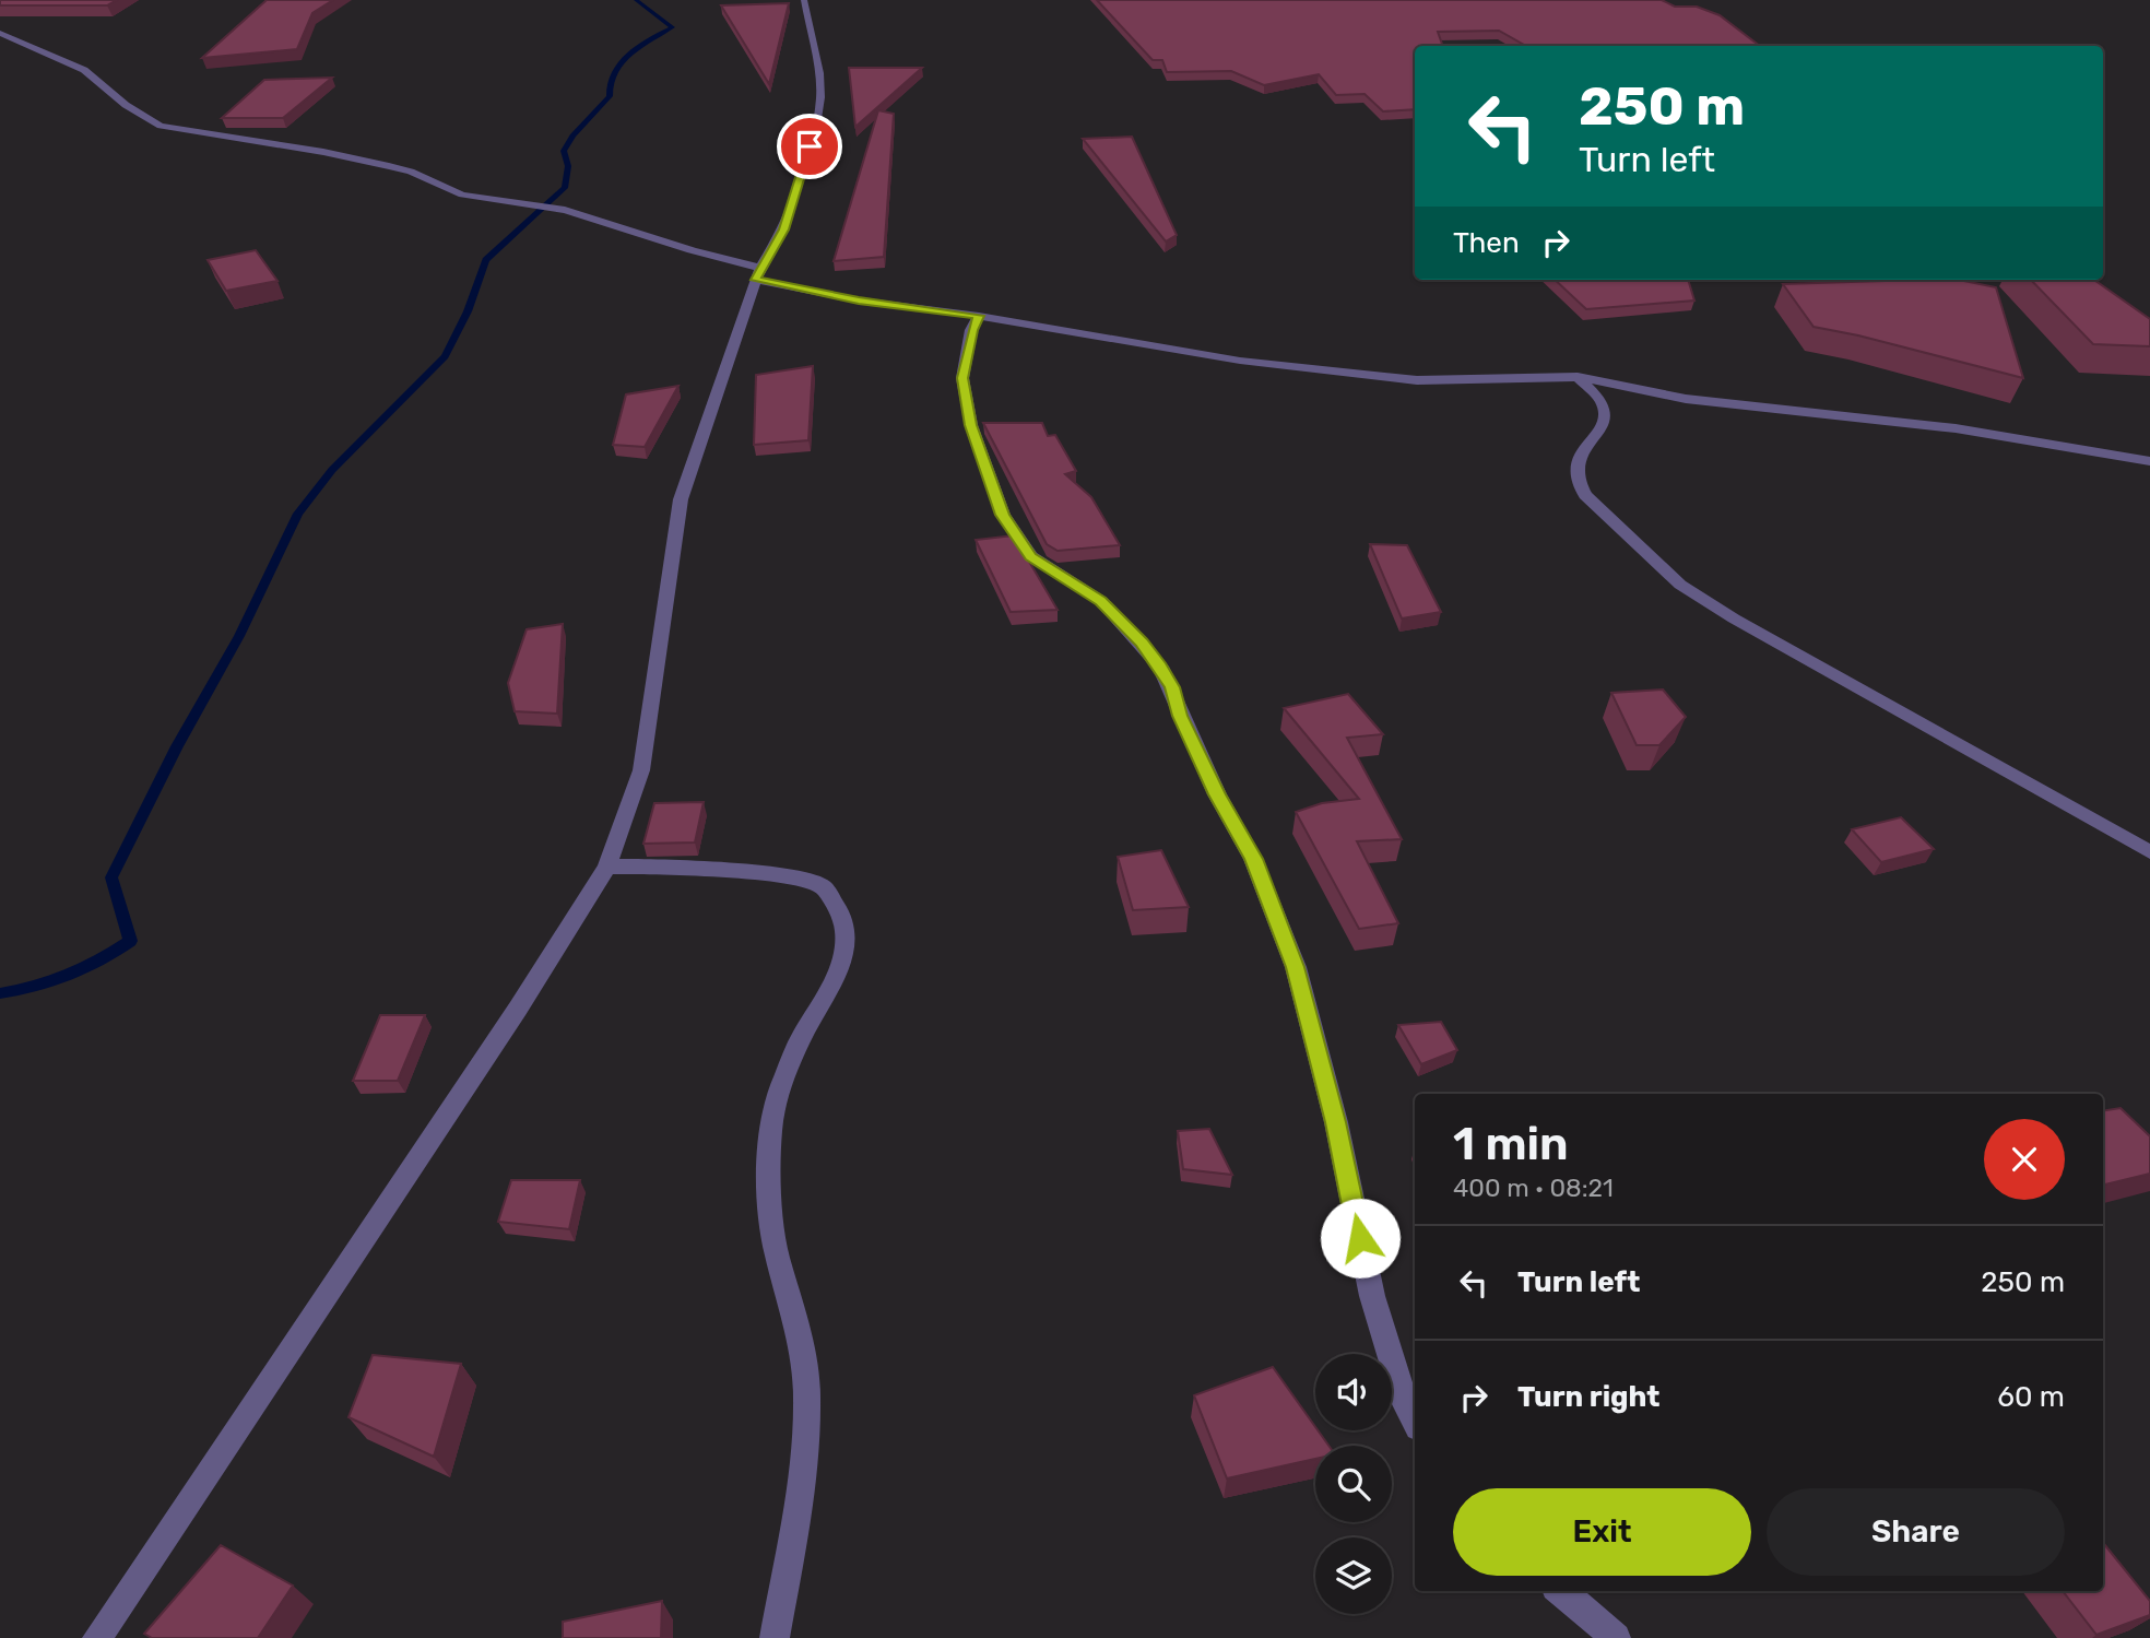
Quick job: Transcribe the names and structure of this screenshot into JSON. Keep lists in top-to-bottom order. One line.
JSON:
{"page":{"turn":["250 m","Turn left"],"then":"Then","heading":["1 min","400 m · 08:21"],"list":[{"name":"Turn left","value":"250 m"},{"name":"Turn right","value":"60 m"}],"buttons":["Exit","Share"]}}
